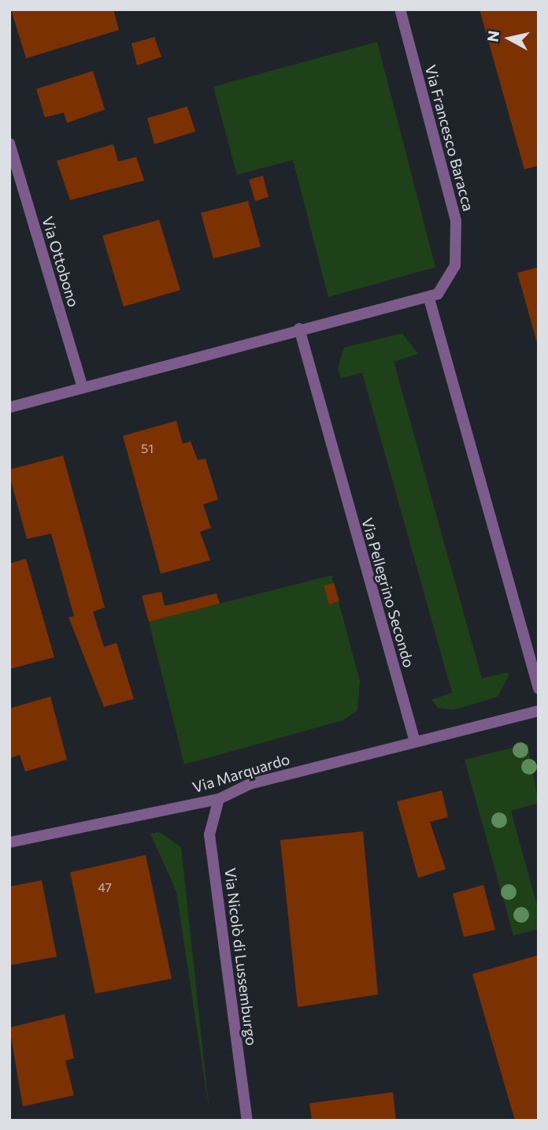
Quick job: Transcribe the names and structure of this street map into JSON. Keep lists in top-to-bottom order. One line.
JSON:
{"streets":{"street":["Via Francesco Baracca","Via Ottobono","Via Pellegrino Secondo","Via Marquardo","Via Nicolò di Lussemburgo"]},"crossings":[["Via Pellegrino Secondo","Via Marquardo"],["Via Marquardo","Via Nicolò di Lussemburgo"]],"house_numbers":["51","47"],"north":"left"}
